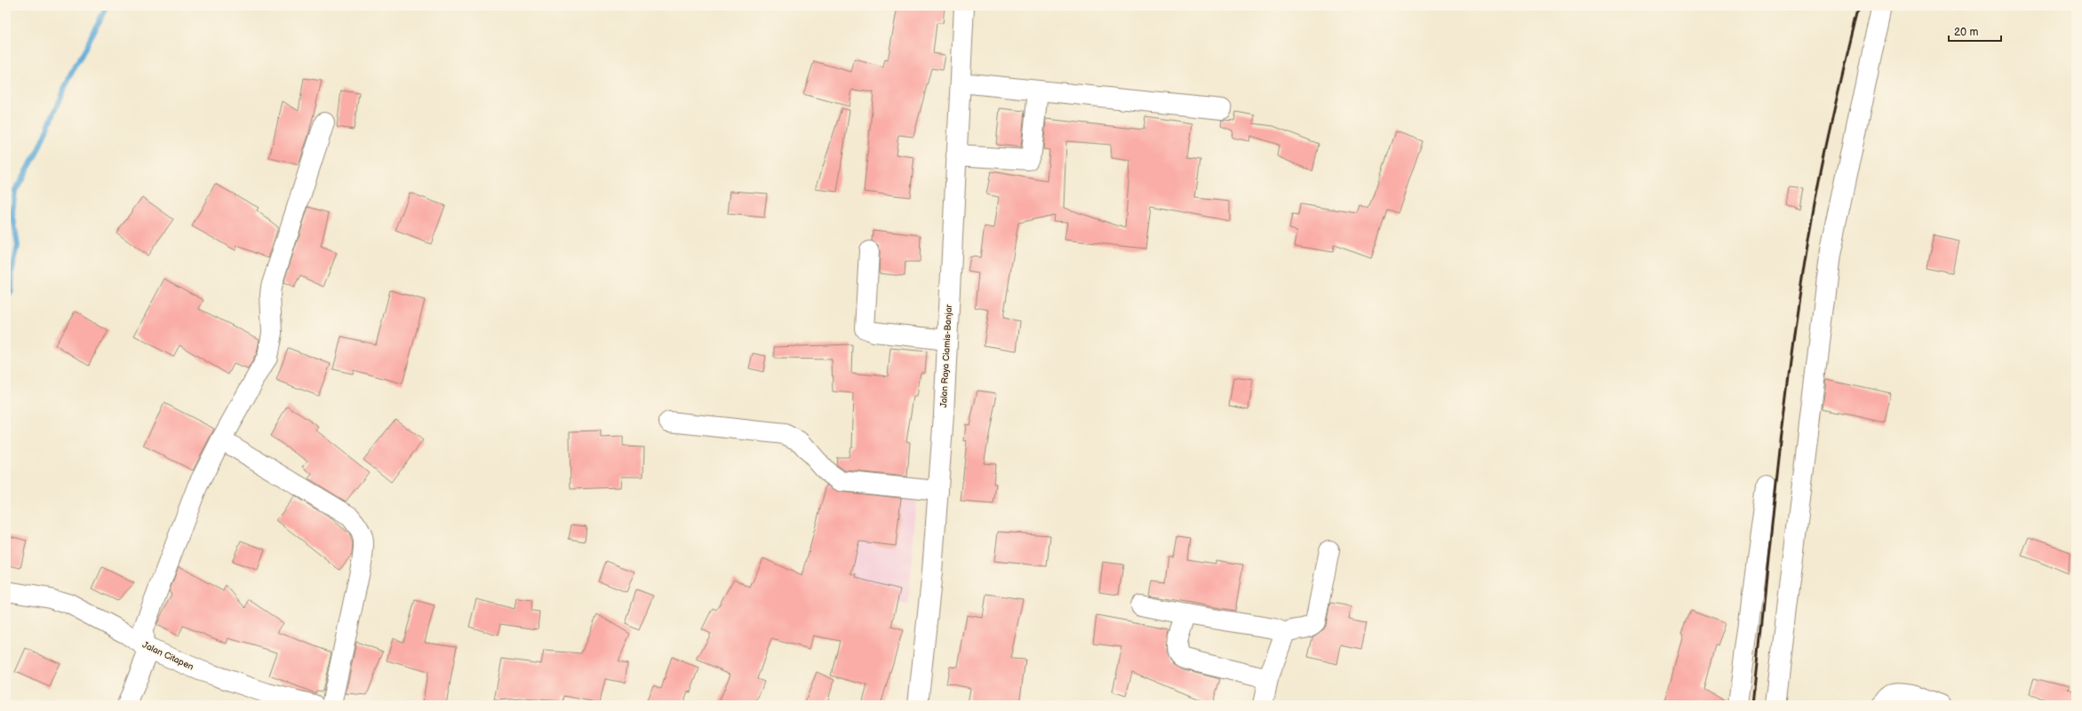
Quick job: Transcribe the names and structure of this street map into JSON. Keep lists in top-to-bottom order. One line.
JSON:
{"streets":{"main road":["Jalan Raya Ciamis-Banjar","Jalan Citapen"]},"scale_bar":"20 m"}
